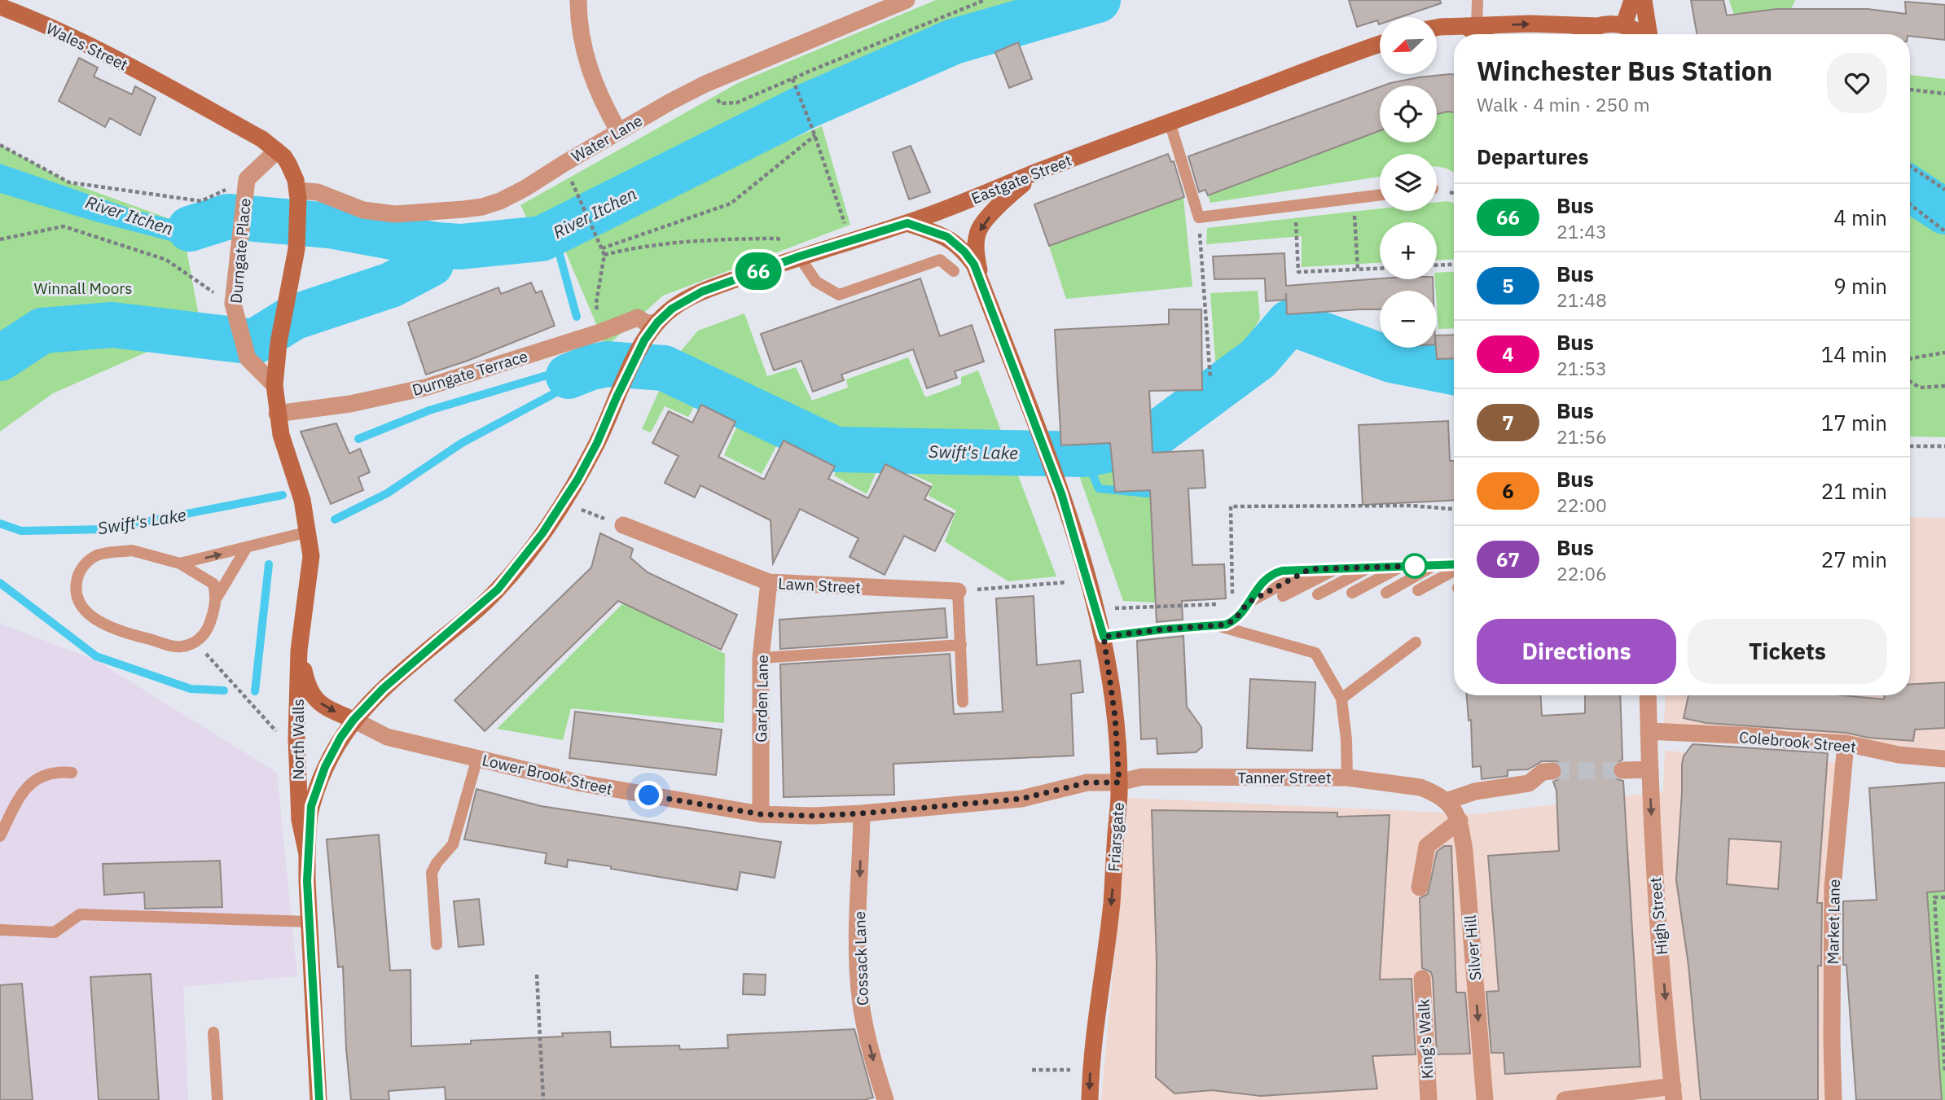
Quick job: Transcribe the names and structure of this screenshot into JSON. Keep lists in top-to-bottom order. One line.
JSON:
{"streets":{"main road":["Wales Street","Eastgate Street","North Walls","Friarsgate"],"street":["Water Lane","Durngate Place","Durngate Terrace","Lawn Street","Garden Lane","Colebrook Street","Lower Brook Street","Tanner Street","High Street","Market Lane","Silver Hill","Cossack Lane","King's Walk"]},"crossings":[["Wales Street","Durngate Place"],["Eastgate Street","Durngate Terrace"],["Eastgate Street","North Walls"],["Eastgate Street","Lower Brook Street"],["Eastgate Street","Friarsgate"],["Durngate Terrace","North Walls"],["Lawn Street","Garden Lane"],["Garden Lane","Lower Brook Street"],["North Walls","Lower Brook Street"],["Colebrook Street","High Street"],["Colebrook Street","Market Lane"],["Lower Brook Street","Tanner Street"],["Lower Brook Street","Friarsgate"],["Lower Brook Street","Cossack Lane"],["Tanner Street","Friarsgate"],["Tanner Street","Silver Hill"]],"one_way":["Friarsgate","High Street","Silver Hill","Cossack Lane"],"water":["River Itchen","Swift's Lake"],"parks":["Winnall Moors"],"lines":["bus line 66"],"north":"bottom left","page":{"on_map":"66","map_buttons":["+","−"],"heading":[["Winchester Bus Station","Walk · 4 min · 250 m"],"Departures"],"list":[{"mark":"66","name":"Bus","note":"21:43","value":"4 min"},{"mark":"5","name":"Bus","note":"21:48","value":"9 min"},{"mark":"4","name":"Bus","note":"21:53","value":"14 min"},{"mark":"7","name":"Bus","note":"21:56","value":"17 min"},{"mark":"6","name":"Bus","note":"22:00","value":"21 min"},{"mark":"67","name":"Bus","note":"22:06","value":"27 min"}],"buttons":["Directions","Tickets"]}}
